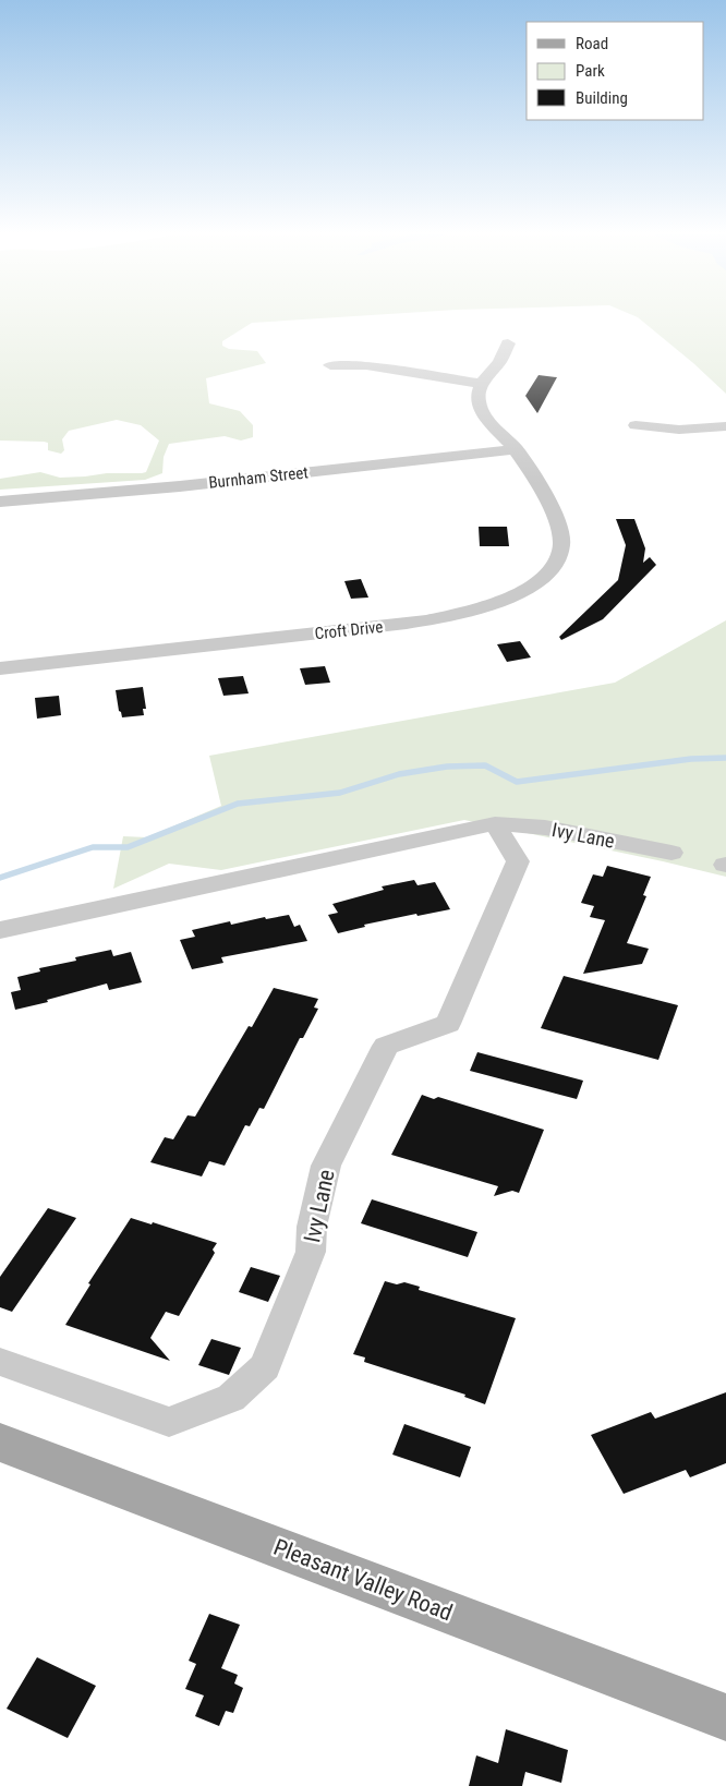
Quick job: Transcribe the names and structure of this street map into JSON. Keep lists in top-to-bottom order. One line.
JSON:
{"streets":{"main road":["Pleasant Valley Road"],"street":["Burnham Street","Croft Drive","Ivy Lane"]},"crossings":[["Burnham Street","Croft Drive"]],"legend":["Road","Park","Building"]}
